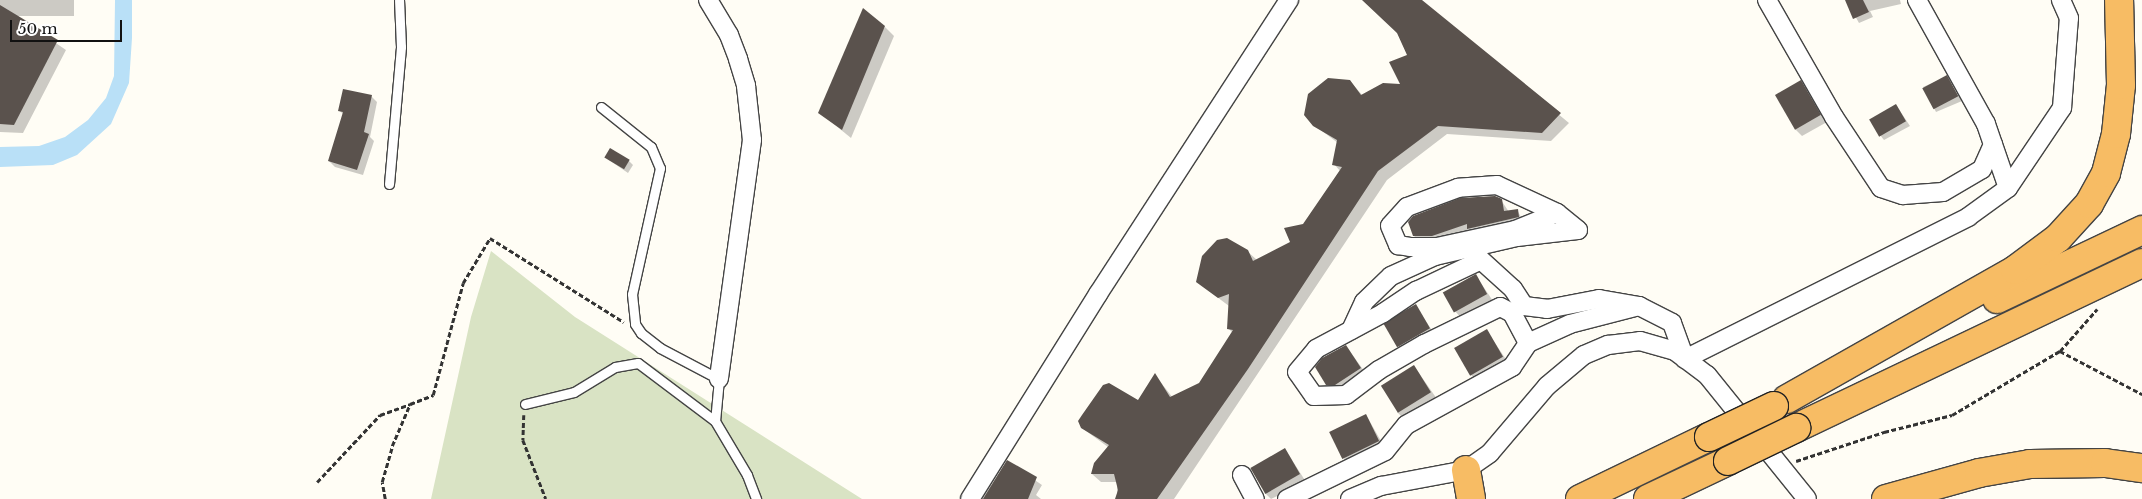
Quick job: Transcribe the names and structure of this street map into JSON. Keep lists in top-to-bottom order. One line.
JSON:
{"scale_bar":"50 m"}
